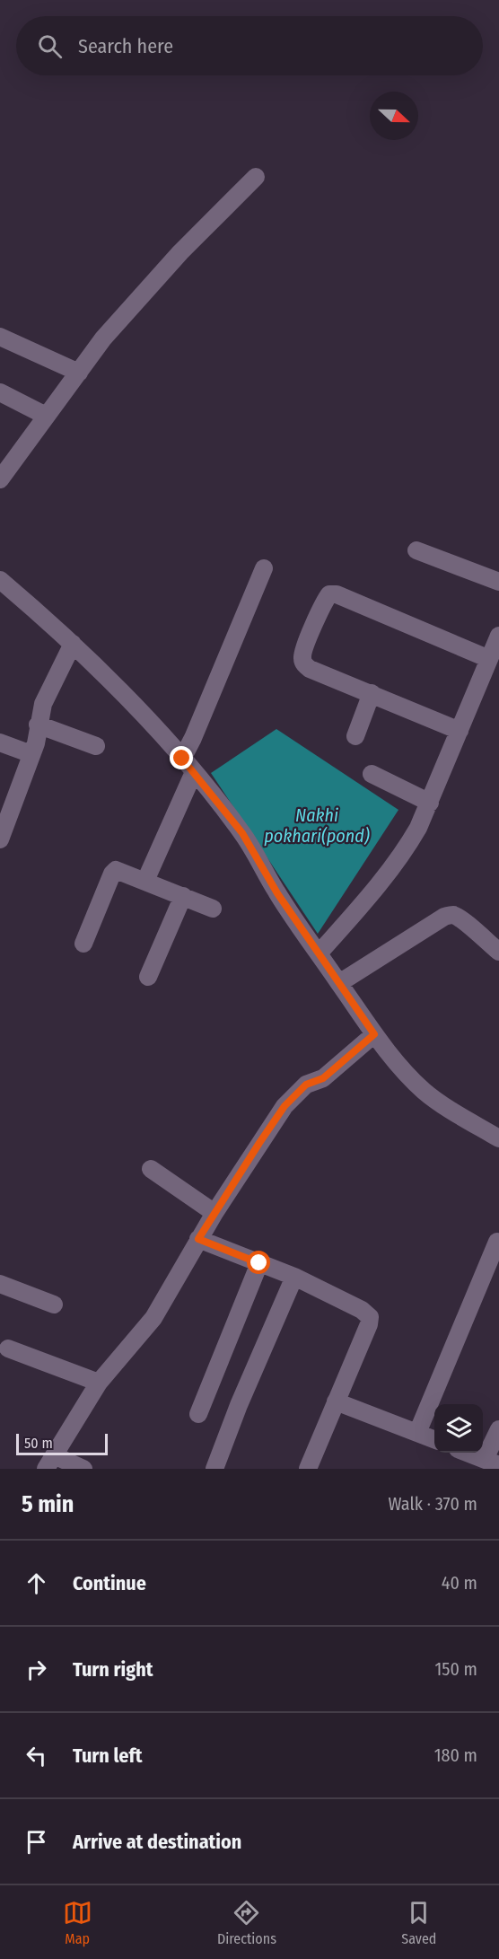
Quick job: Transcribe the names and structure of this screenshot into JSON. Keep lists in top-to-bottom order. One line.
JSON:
{"water":["Nakhi pokhari(pond)"],"scale_bar":"50 m","north":"right","page":{"search":"Search here","scale":"50 m","heading":["5 min","Walk · 370 m"],"list":[["Continue","40 m"],["Turn right","150 m"],["Turn left","180 m"],"Arrive at destination"],"nav":["Map","Directions","Saved"]}}
